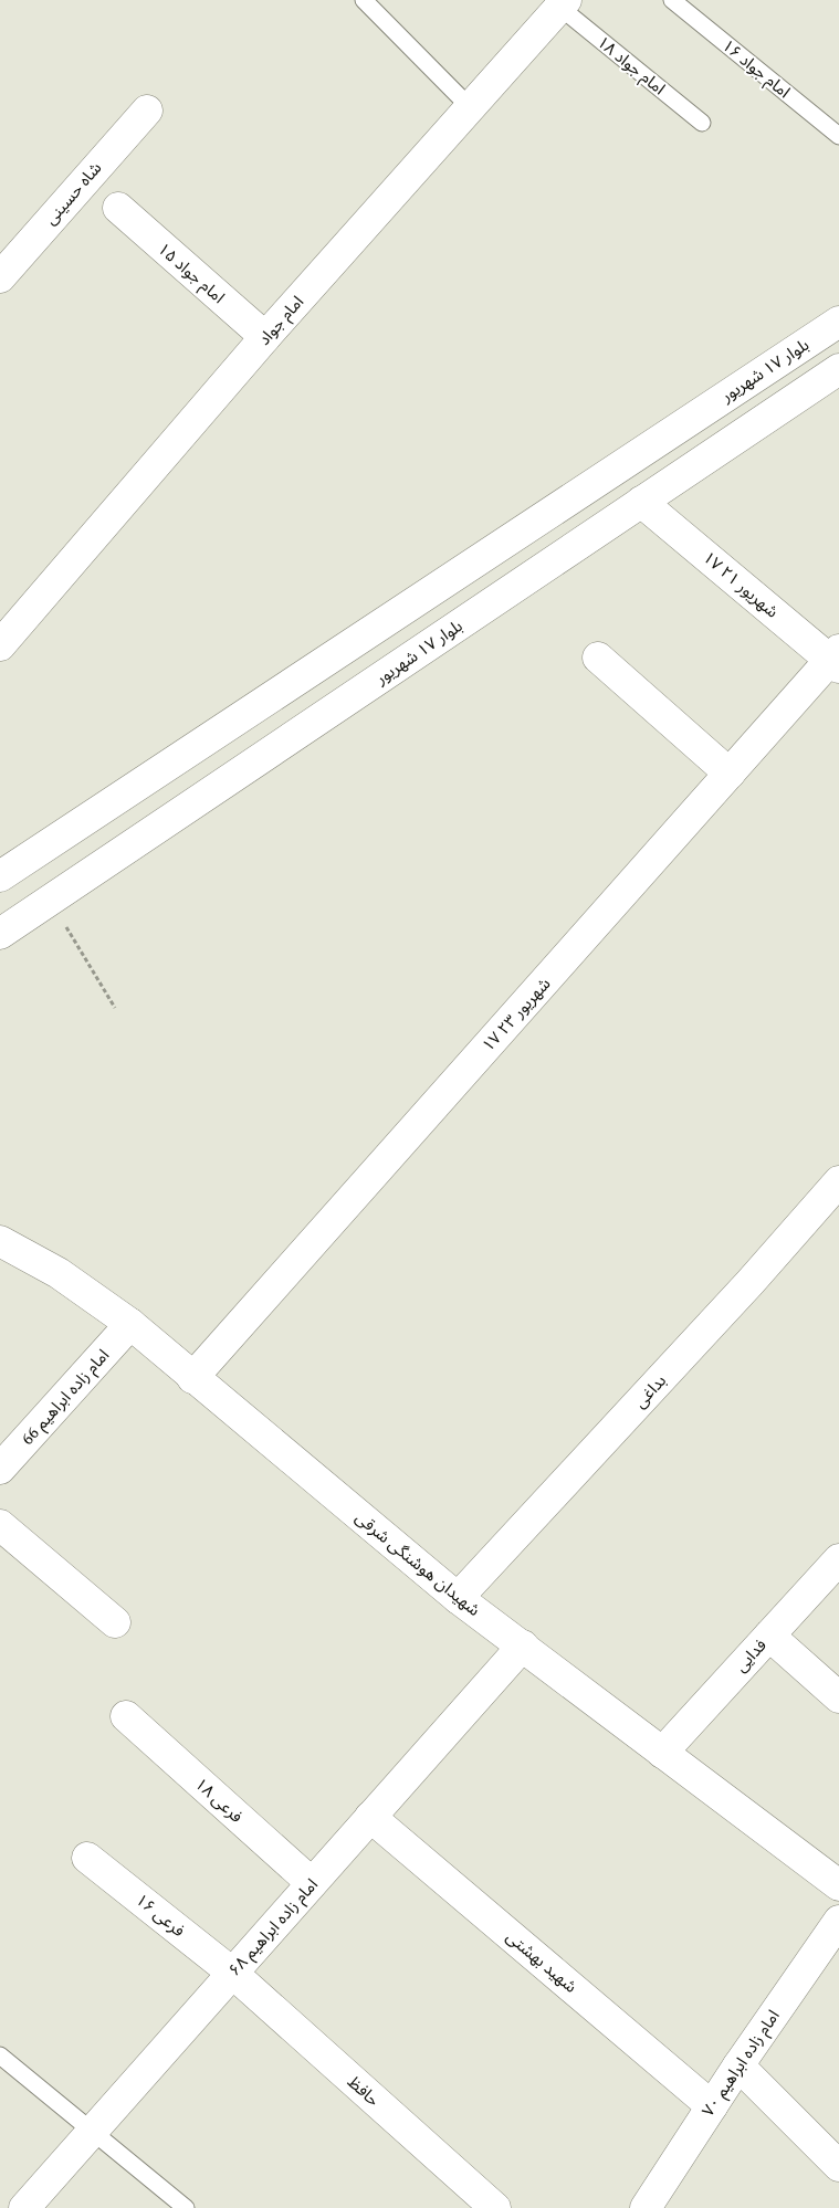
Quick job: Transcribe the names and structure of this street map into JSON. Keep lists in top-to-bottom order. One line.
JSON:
{"streets":{"street":["شاه حسینی","امام جواد ۱۵","امام جواد","بلوار ۱۷ شهریور","۱۷ شهریور ۲۱","۱۷ شهریور ۲۳","بداغی","امام زاده ابراهیم 66","شهیدان هوشنگی شرقی","فدایی","فرعی ۱۸","فرعی ۱۶","امام زاده ابراهیم ۶۸","شهید بهشتی","امام زاده ابراهیم ۷۰","حافظ"],"lane":["امام جواد ۱۸","امام جواد ۱۶"]},"crossings":[["امام جواد ۱۸","امام جواد"],["امام جواد ۱۵","امام جواد"],["بلوار ۱۷ شهریور","۱۷ شهریور ۲۱"],["۱۷ شهریور ۲۱","۱۷ شهریور ۲۳"],["۱۷ شهریور ۲۳","شهیدان هوشنگی شرقی"],["بداغی","شهیدان هوشنگی شرقی"],["امام زاده ابراهیم 66","شهیدان هوشنگی شرقی"],["شهیدان هوشنگی شرقی","فدایی"],["شهیدان هوشنگی شرقی","امام زاده ابراهیم ۶۸"],["فرعی ۱۸","امام زاده ابراهیم ۶۸"],["فرعی ۱۶","امام زاده ابراهیم ۶۸"],["فرعی ۱۶","حافظ"],["امام زاده ابراهیم ۶۸","شهید بهشتی"],["امام زاده ابراهیم ۶۸","حافظ"],["شهید بهشتی","امام زاده ابراهیم ۷۰"]]}
